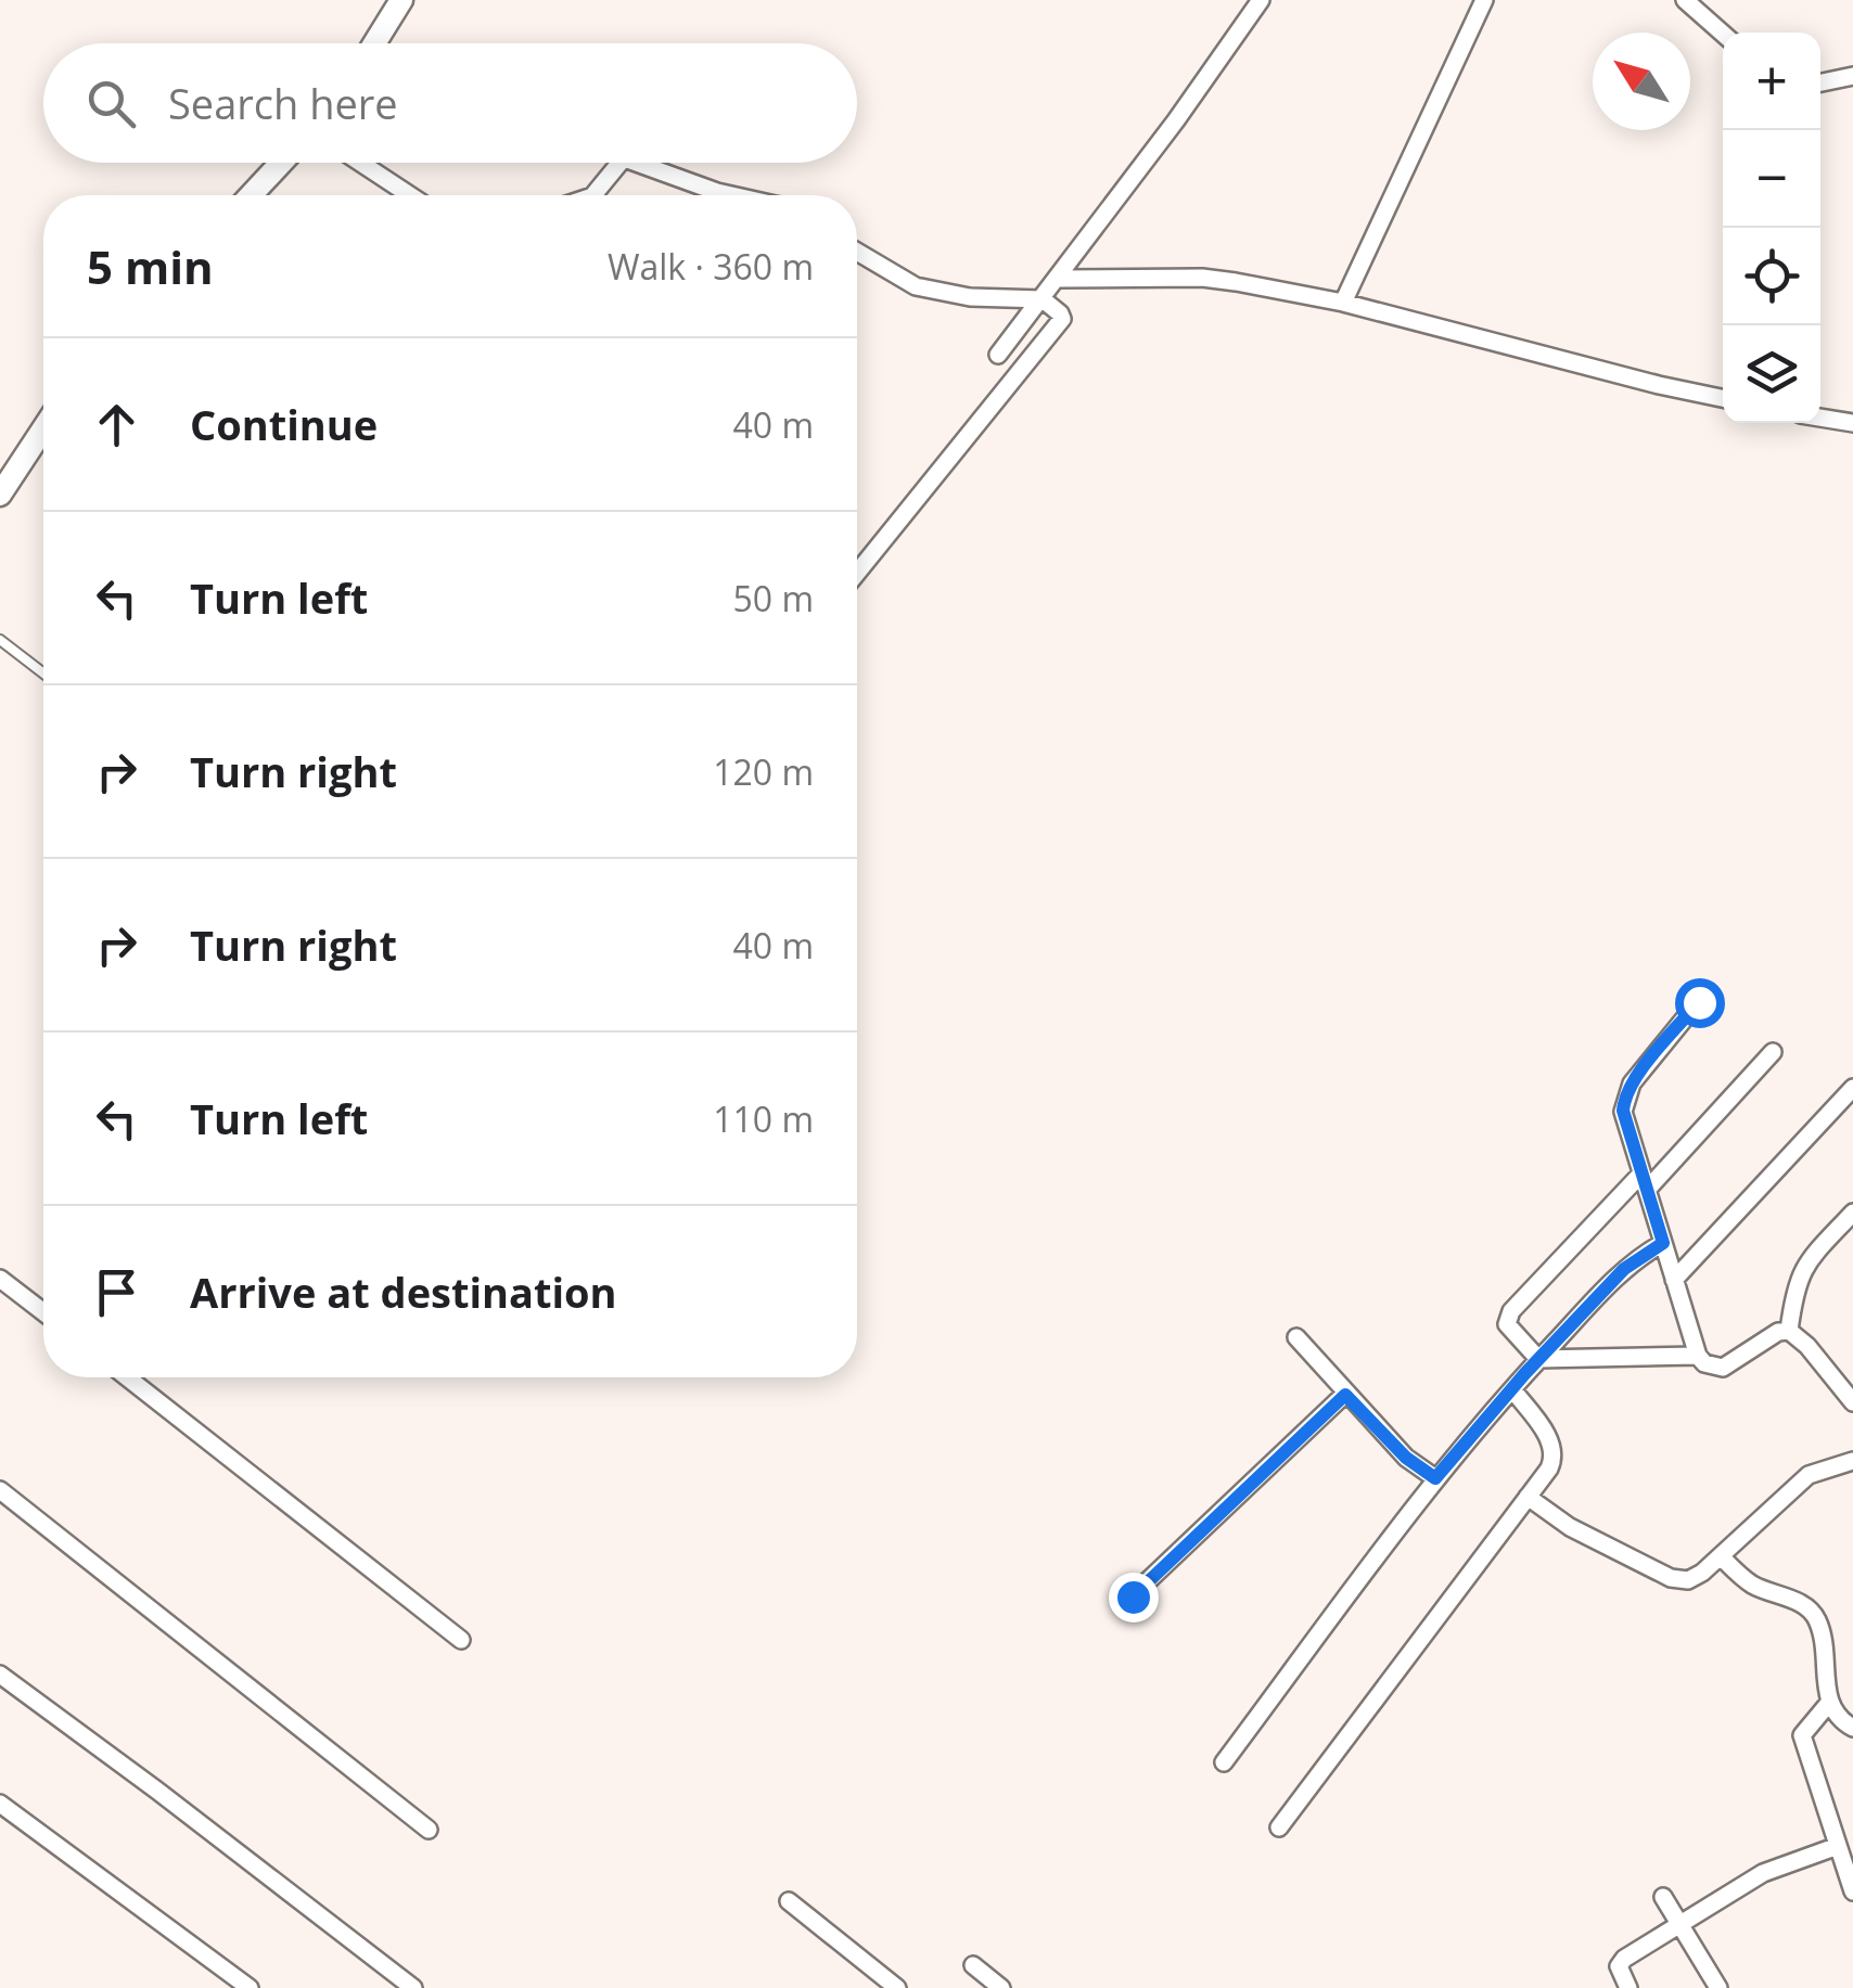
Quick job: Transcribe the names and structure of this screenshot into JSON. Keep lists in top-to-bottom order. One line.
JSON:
{"north":"top left","page":{"map_buttons":["+","−"],"search":"Search here","heading":["5 min","Walk · 360 m"],"list":[["Continue","40 m"],["Turn left","50 m"],["Turn right","120 m"],["Turn right","40 m"],["Turn left","110 m"],"Arrive at destination"]}}
